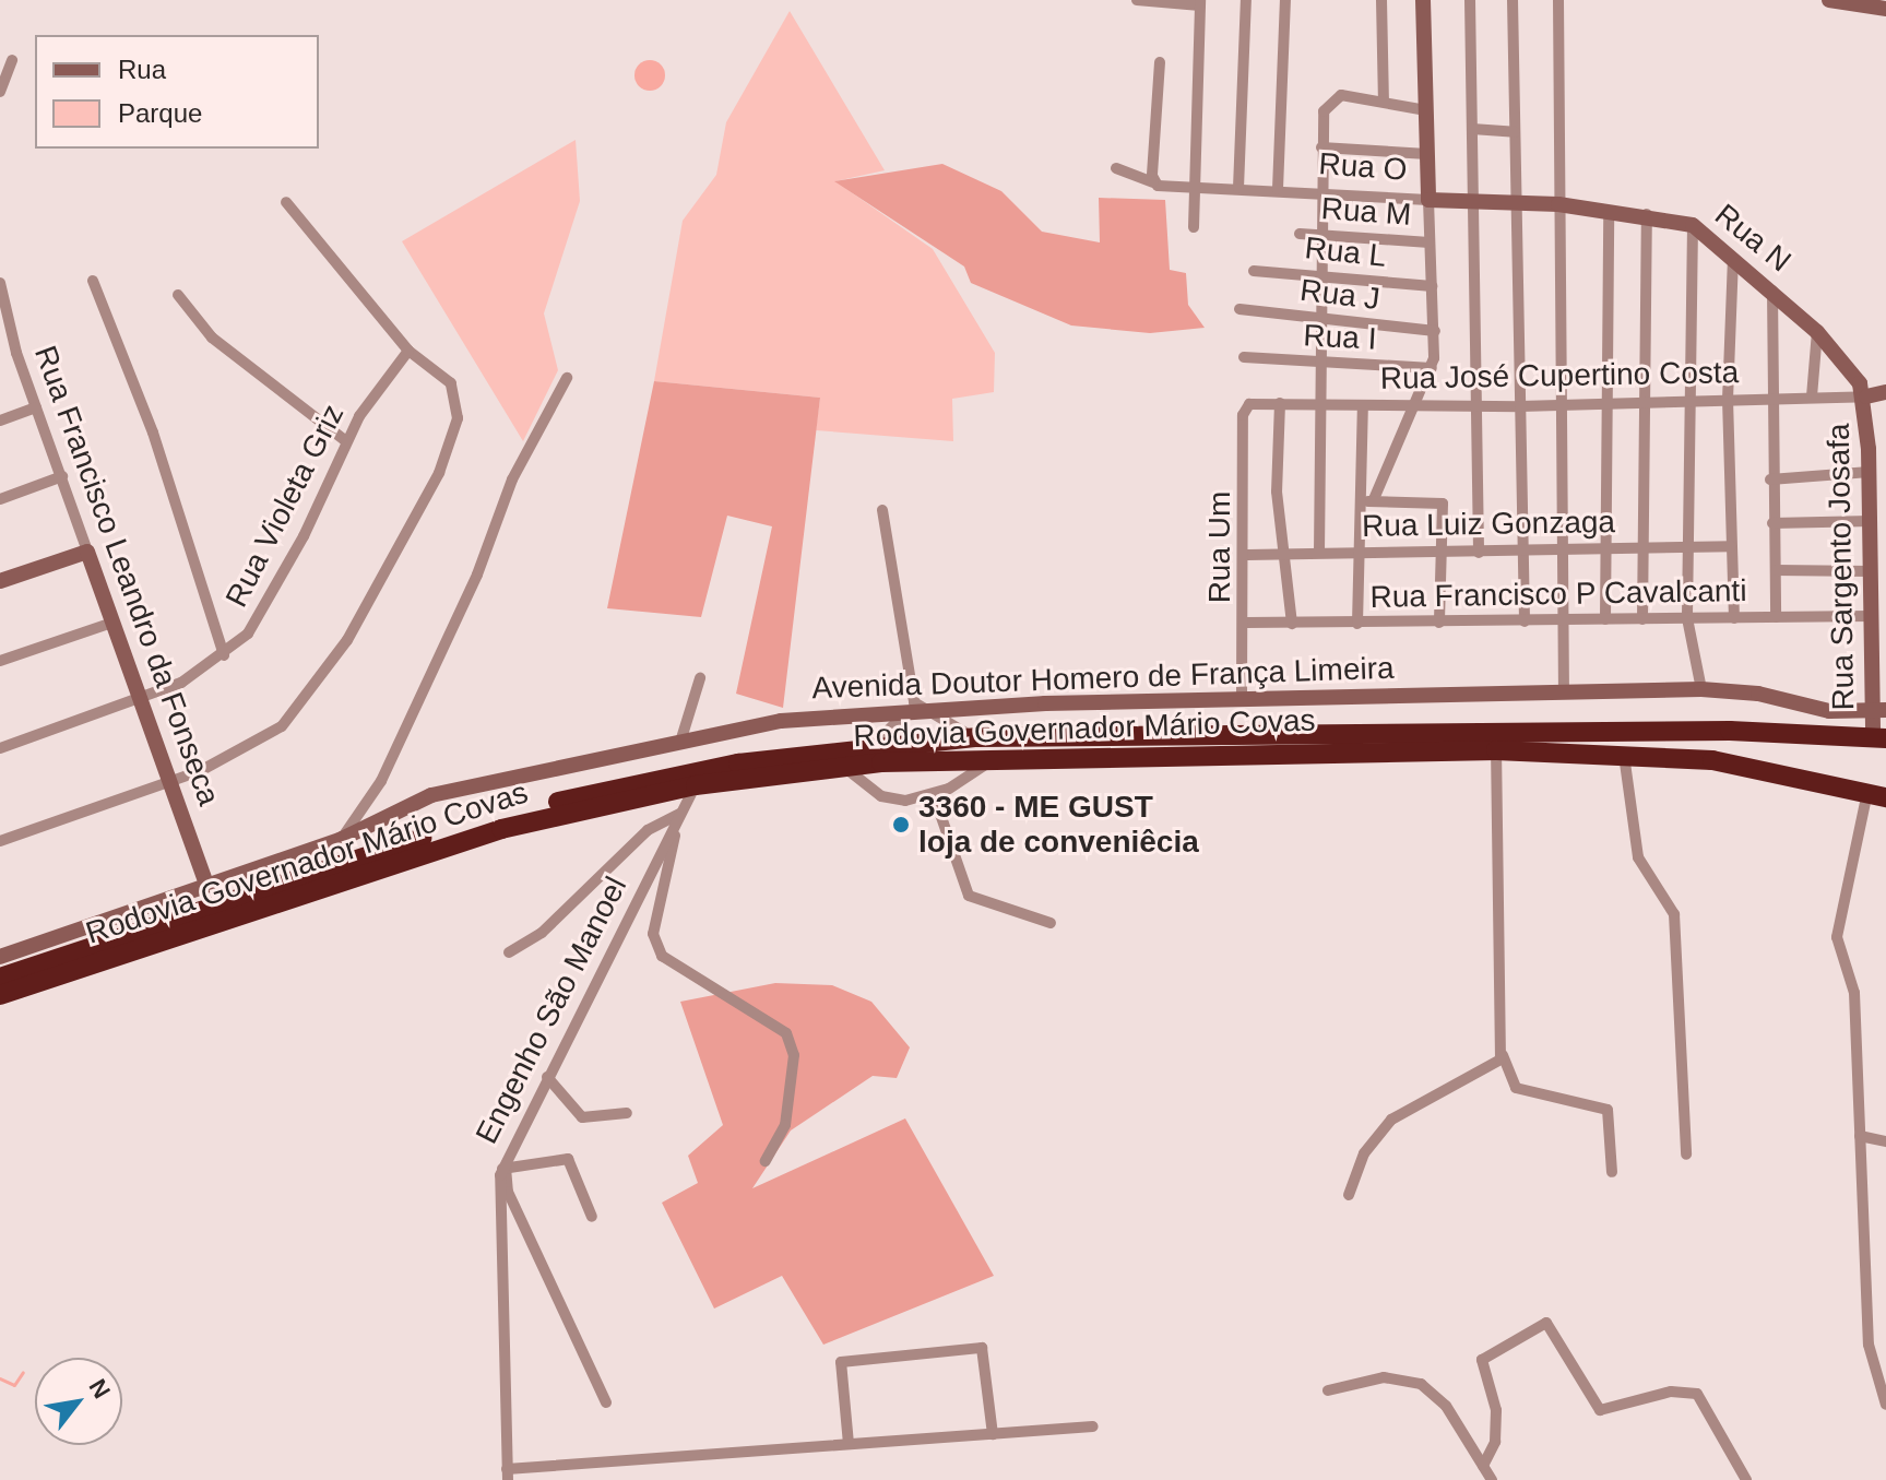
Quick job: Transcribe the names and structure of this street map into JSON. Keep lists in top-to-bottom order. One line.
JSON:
{"streets":{"highway":["Rodovia Governador Mário Covas"],"main road":["Rua O","Rua N","Rua Sargento Josafa","Rua Francisco Leandro da Fonseca","Avenida Doutor Homero de França Limeira"],"street":["Rua M","Rua L","Rua J","Rua I","Rua José Cupertino Costa","Rua Violeta Griz","Rua Luiz Gonzaga","Rua Um","Rua Francisco P Cavalcanti","Engenho São Manoel"]},"crossings":[["Rua O","Rua N"],["Rua N","Rua José Cupertino Costa"],["Rua N","Rua Sargento Josafa"],["Rua José Cupertino Costa","Rua Um"],["Rua José Cupertino Costa","Rua Sargento Josafa"],["Rua Violeta Griz","Rua Francisco Leandro da Fonseca"],["Rua Luiz Gonzaga","Rua Um"],["Rua Um","Rua Francisco P Cavalcanti"],["Rua Um","Avenida Doutor Homero de França Limeira"],["Rua Sargento Josafa","Rua Francisco P Cavalcanti"],["Rua Sargento Josafa","Avenida Doutor Homero de França Limeira"],["Rua Sargento Josafa","Rodovia Governador Mário Covas"],["Rua Francisco Leandro da Fonseca","Avenida Doutor Homero de França Limeira"],["Rodovia Governador Mário Covas","Engenho São Manoel"]],"places":["3360 - ME GUST loja de conveniêcia"],"legend":["Rua","Parque"],"north":"top right"}
